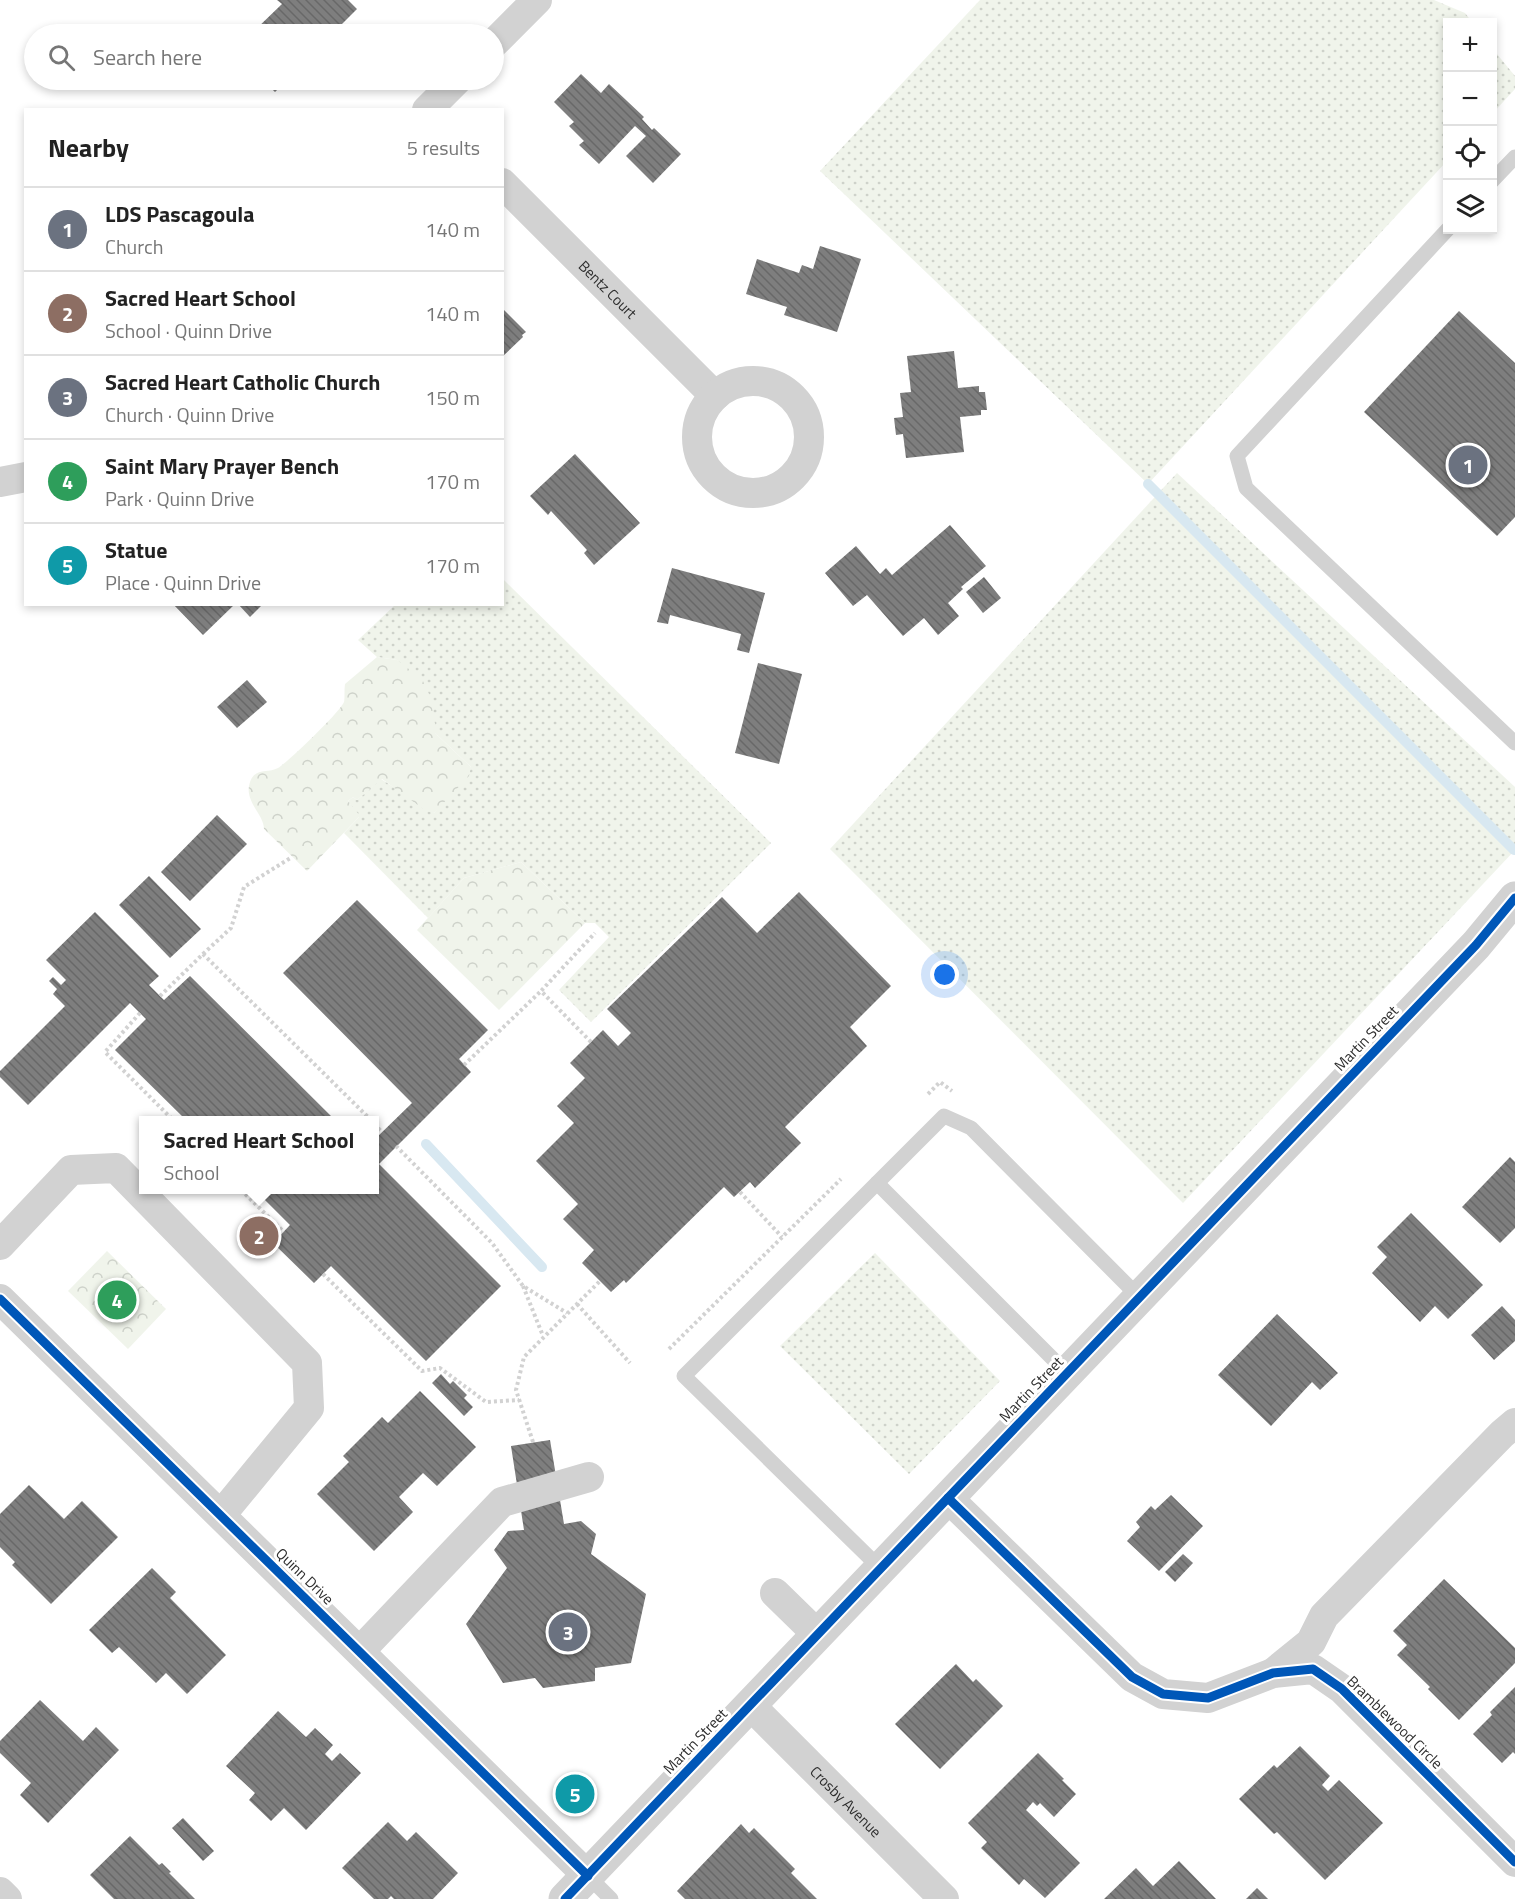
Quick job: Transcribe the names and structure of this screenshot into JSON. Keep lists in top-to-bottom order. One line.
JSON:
{"streets":{"street":["Bentz Court","Martin Street","Quinn Drive","Bramblewood Circle","Crosby Avenue"]},"crossings":[["Martin Street","Quinn Drive"],["Martin Street","Crosby Avenue"]],"page":{"map_buttons":["+","−"],"search":"Search here","heading":["Nearby","5 results"],"list":[{"mark":"1","name":"LDS Pascagoula","note":"Church","value":"140 m"},{"mark":"2","name":"Sacred Heart School","note":"School · Quinn Drive","value":"140 m"},{"mark":"3","name":"Sacred Heart Catholic Church","note":"Church · Quinn Drive","value":"150 m"},{"mark":"4","name":"Saint Mary Prayer Bench","note":"Park · Quinn Drive","value":"170 m"},{"mark":"5","name":"Statue","note":"Place · Quinn Drive","value":"170 m"}],"pins":["1","2","4","3","5"],"popup":["Sacred Heart School","School"]}}
